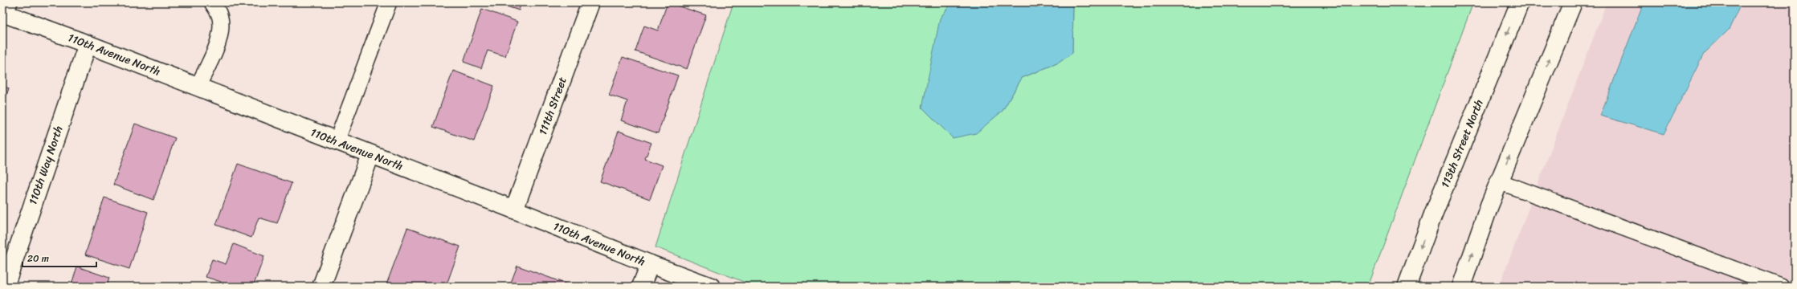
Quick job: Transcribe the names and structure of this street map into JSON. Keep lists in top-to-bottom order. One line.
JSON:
{"streets":{"street":["110th Avenue North","111th Street","113th Street North","110th Way North"]},"crossings":[["110th Avenue North","111th Street"],["110th Avenue North","110th Way North"]],"scale_bar":"20 m"}
